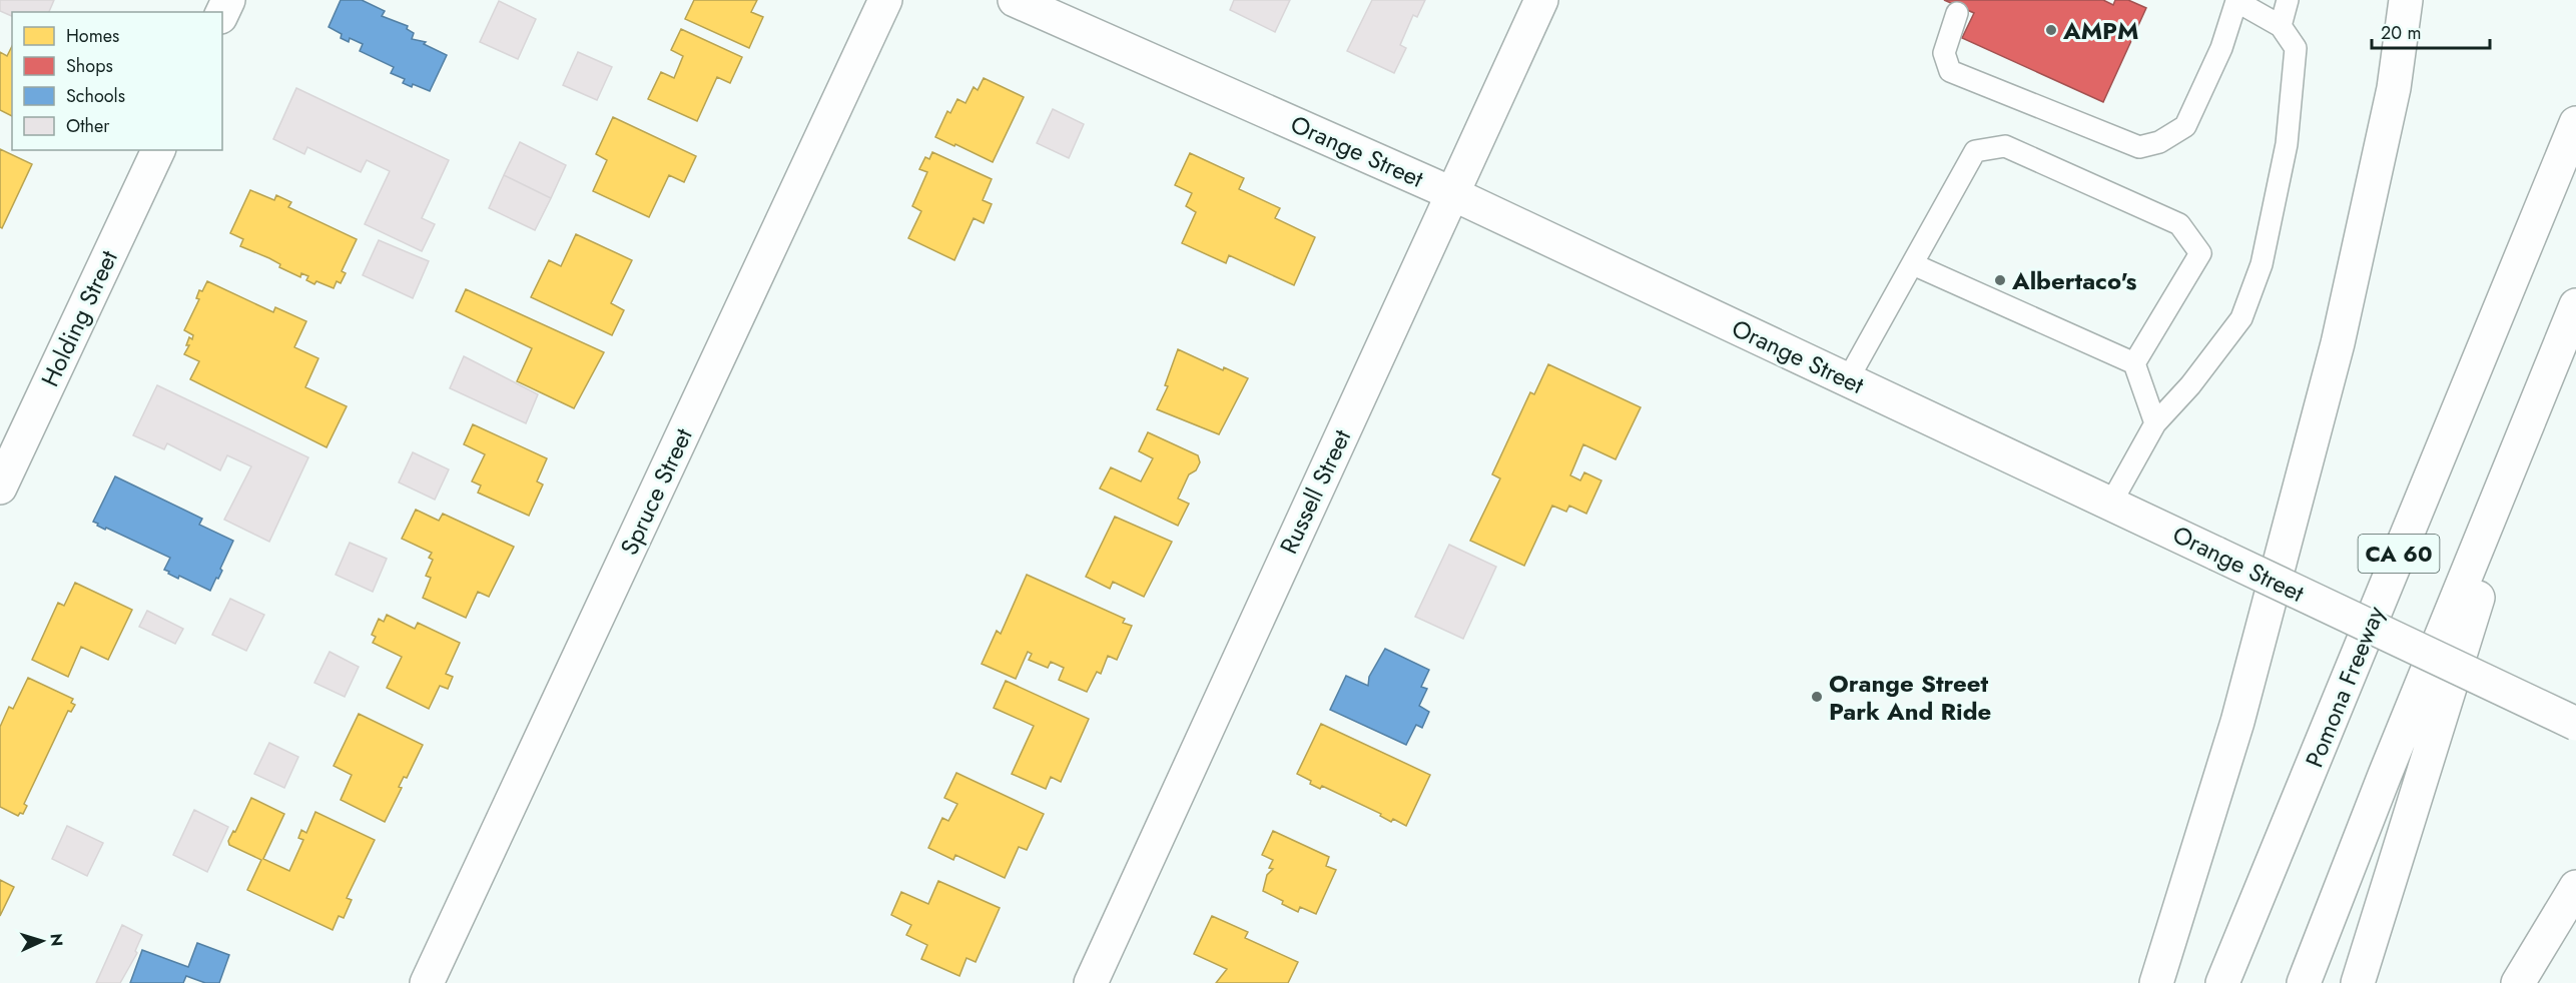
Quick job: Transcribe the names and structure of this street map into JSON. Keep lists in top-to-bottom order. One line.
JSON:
{"streets":{"main road":["Orange Street","Holding Street","Spruce Street","Russell Street","CA 60","Pomona Freeway"]},"crossings":[["Orange Street","Russell Street"]],"places":["AMPM","Albertaco's","Orange Street Park And Ride"],"legend":["Homes","Shops","Schools","Other"],"scale_bar":"20 m","north":"right"}
